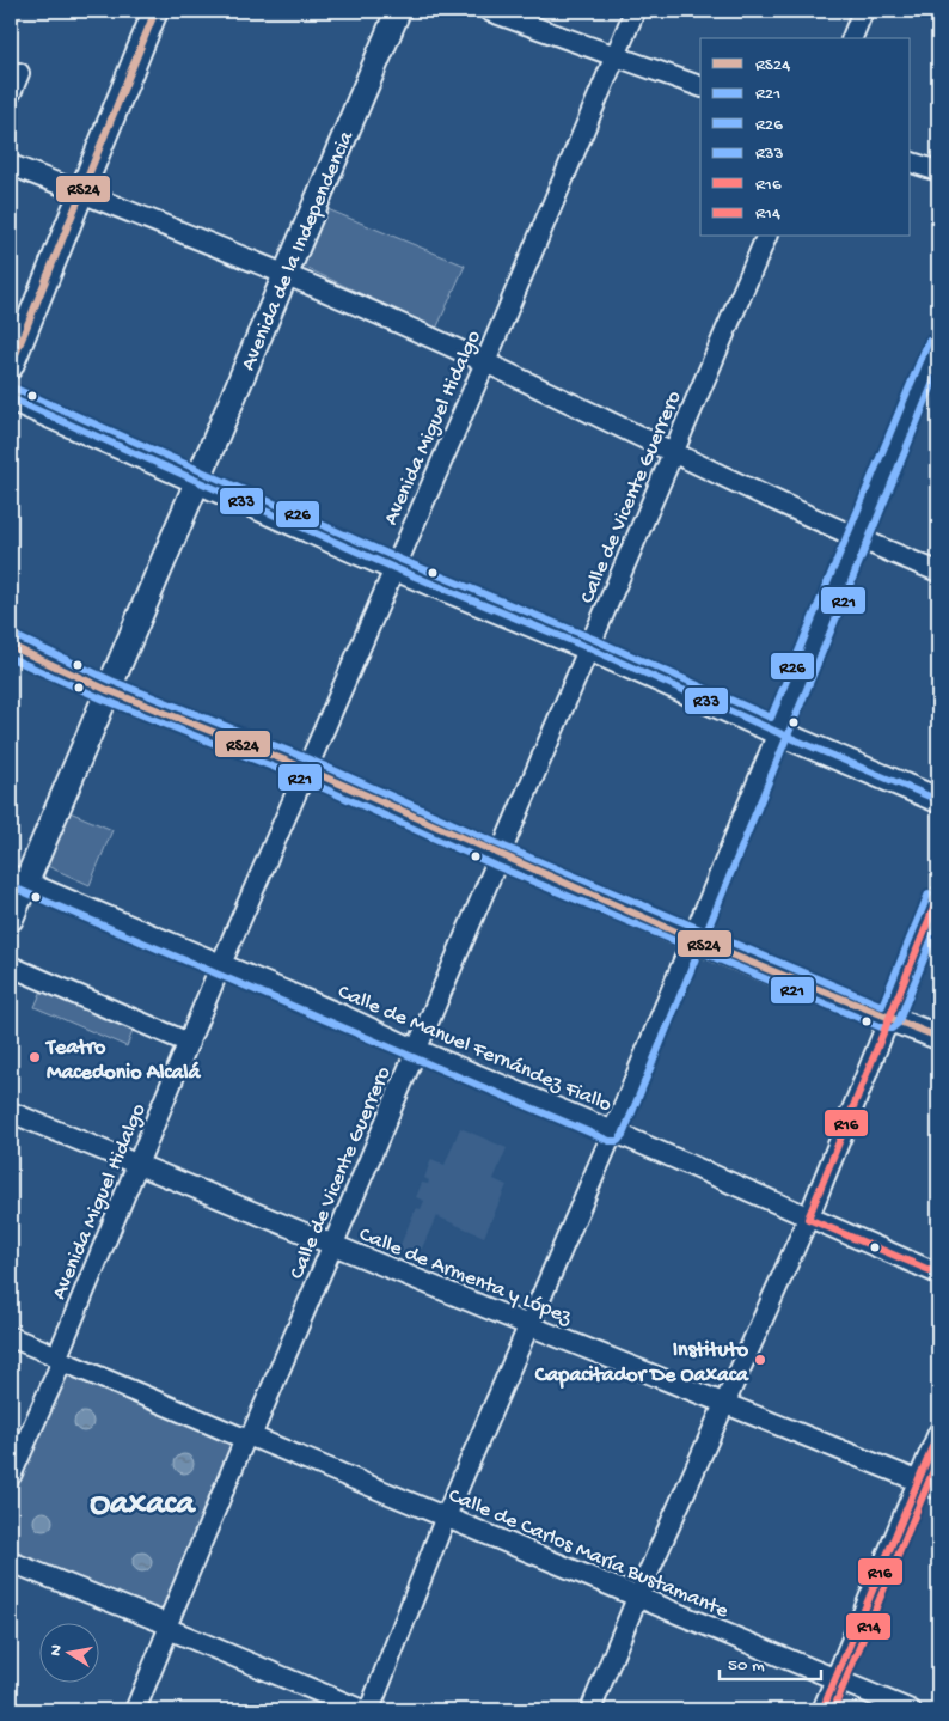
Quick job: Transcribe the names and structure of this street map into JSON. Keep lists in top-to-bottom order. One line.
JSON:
{"streets":{"main road":["Avenida de la Independencia"],"street":["Avenida Miguel Hidalgo","Calle de Vicente Guerrero","Calle de Manuel Fernández Fiallo","Calle de Armenta y López","Calle de Carlos María Bustamante"]},"crossings":[["Avenida de la Independencia","Calle de Manuel Fernández Fiallo"],["Avenida Miguel Hidalgo","Calle de Manuel Fernández Fiallo"],["Avenida Miguel Hidalgo","Calle de Armenta y López"],["Avenida Miguel Hidalgo","Calle de Carlos María Bustamante"],["Calle de Vicente Guerrero","Calle de Manuel Fernández Fiallo"],["Calle de Vicente Guerrero","Calle de Armenta y López"],["Calle de Vicente Guerrero","Calle de Carlos María Bustamante"]],"districts":["Oaxaca"],"places":["Teatro Macedonio Alcalá","Instituto Capacitador De Oaxaca"],"lines":["transit line RS24","transit line R26","transit line R21","transit line R33","transit line R16","transit line R14"],"legend":["RS24","R21","R26","R33","R16","R14"],"scale_bar":"50 m","north":"left"}
